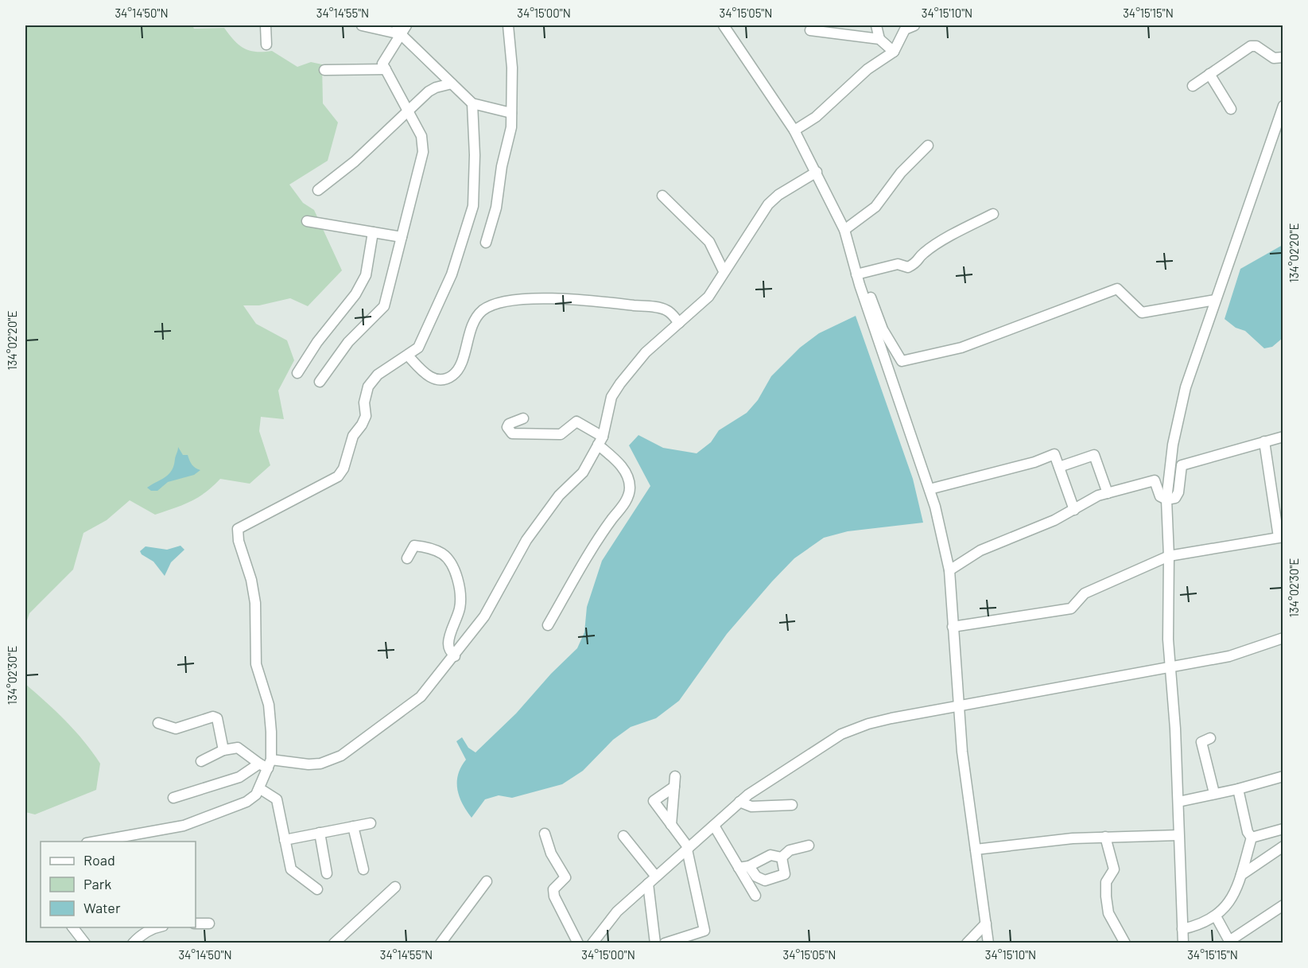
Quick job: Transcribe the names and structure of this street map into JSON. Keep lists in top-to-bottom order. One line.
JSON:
{"legend":["Road","Park","Water"],"coordinates":["34°14'50\"N","34°14'55\"N","34°15'00\"N","34°15'05\"N","34°15'10\"N","34°15'15\"N","134°02'20\"E","134°02'30\"E"]}
